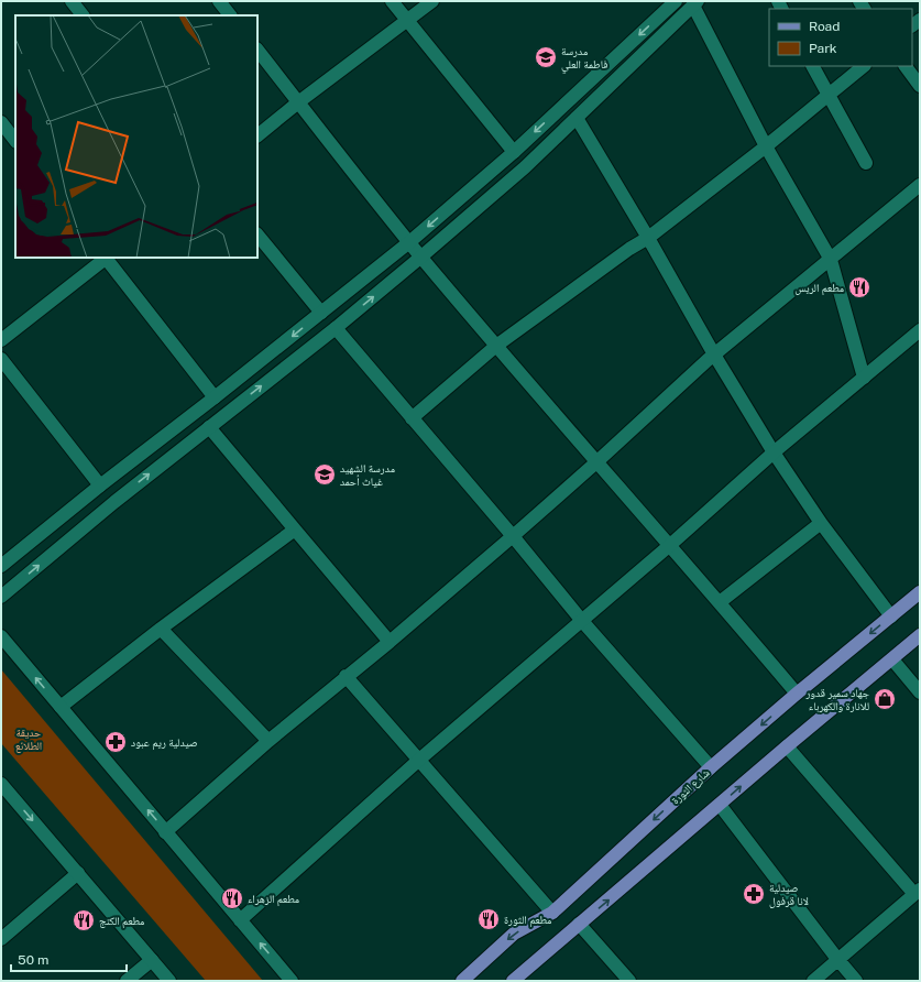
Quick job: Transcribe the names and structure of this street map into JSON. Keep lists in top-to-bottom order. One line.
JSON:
{"streets":{"main road":["شارع الثورة"]},"parks":["حديقة الطلائع"],"places":{"school or university":["مدرسة فاطمة العلي","مدرسة الشهيد غياث أحمد"],"restaurant":["مطعم الريس","مطعم الزهراء","مطعم الثورة","مطعم الكنج"],"shop":["جهاد سمير قدور للانارة والكهرباء"],"pharmacy":["صيدلية ريم عبود","صيدلية لانا قرفول"]},"legend":["Road","Park"],"scale_bar":"50 m"}
